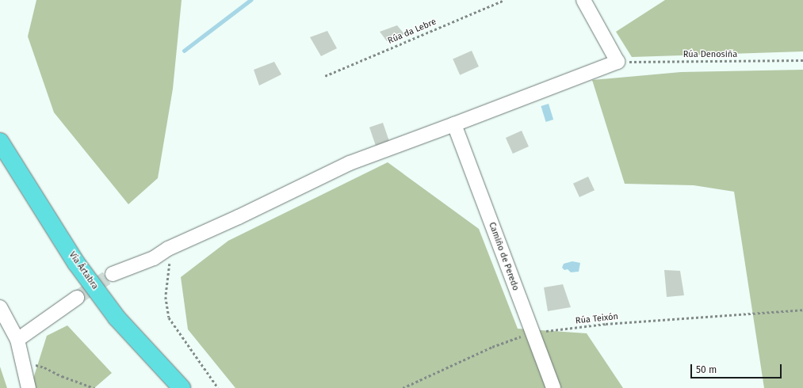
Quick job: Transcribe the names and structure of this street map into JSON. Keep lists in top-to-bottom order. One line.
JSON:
{"streets":{"highway":["Vía Ártabra"],"street":["Camiño de Peredo"],"path":["Rúa da Lebre","Rúa Denosiña","Rúa Teixón"]},"crossings":[["Camiño de Peredo","Rúa Teixón"]],"scale_bar":"50 m"}
